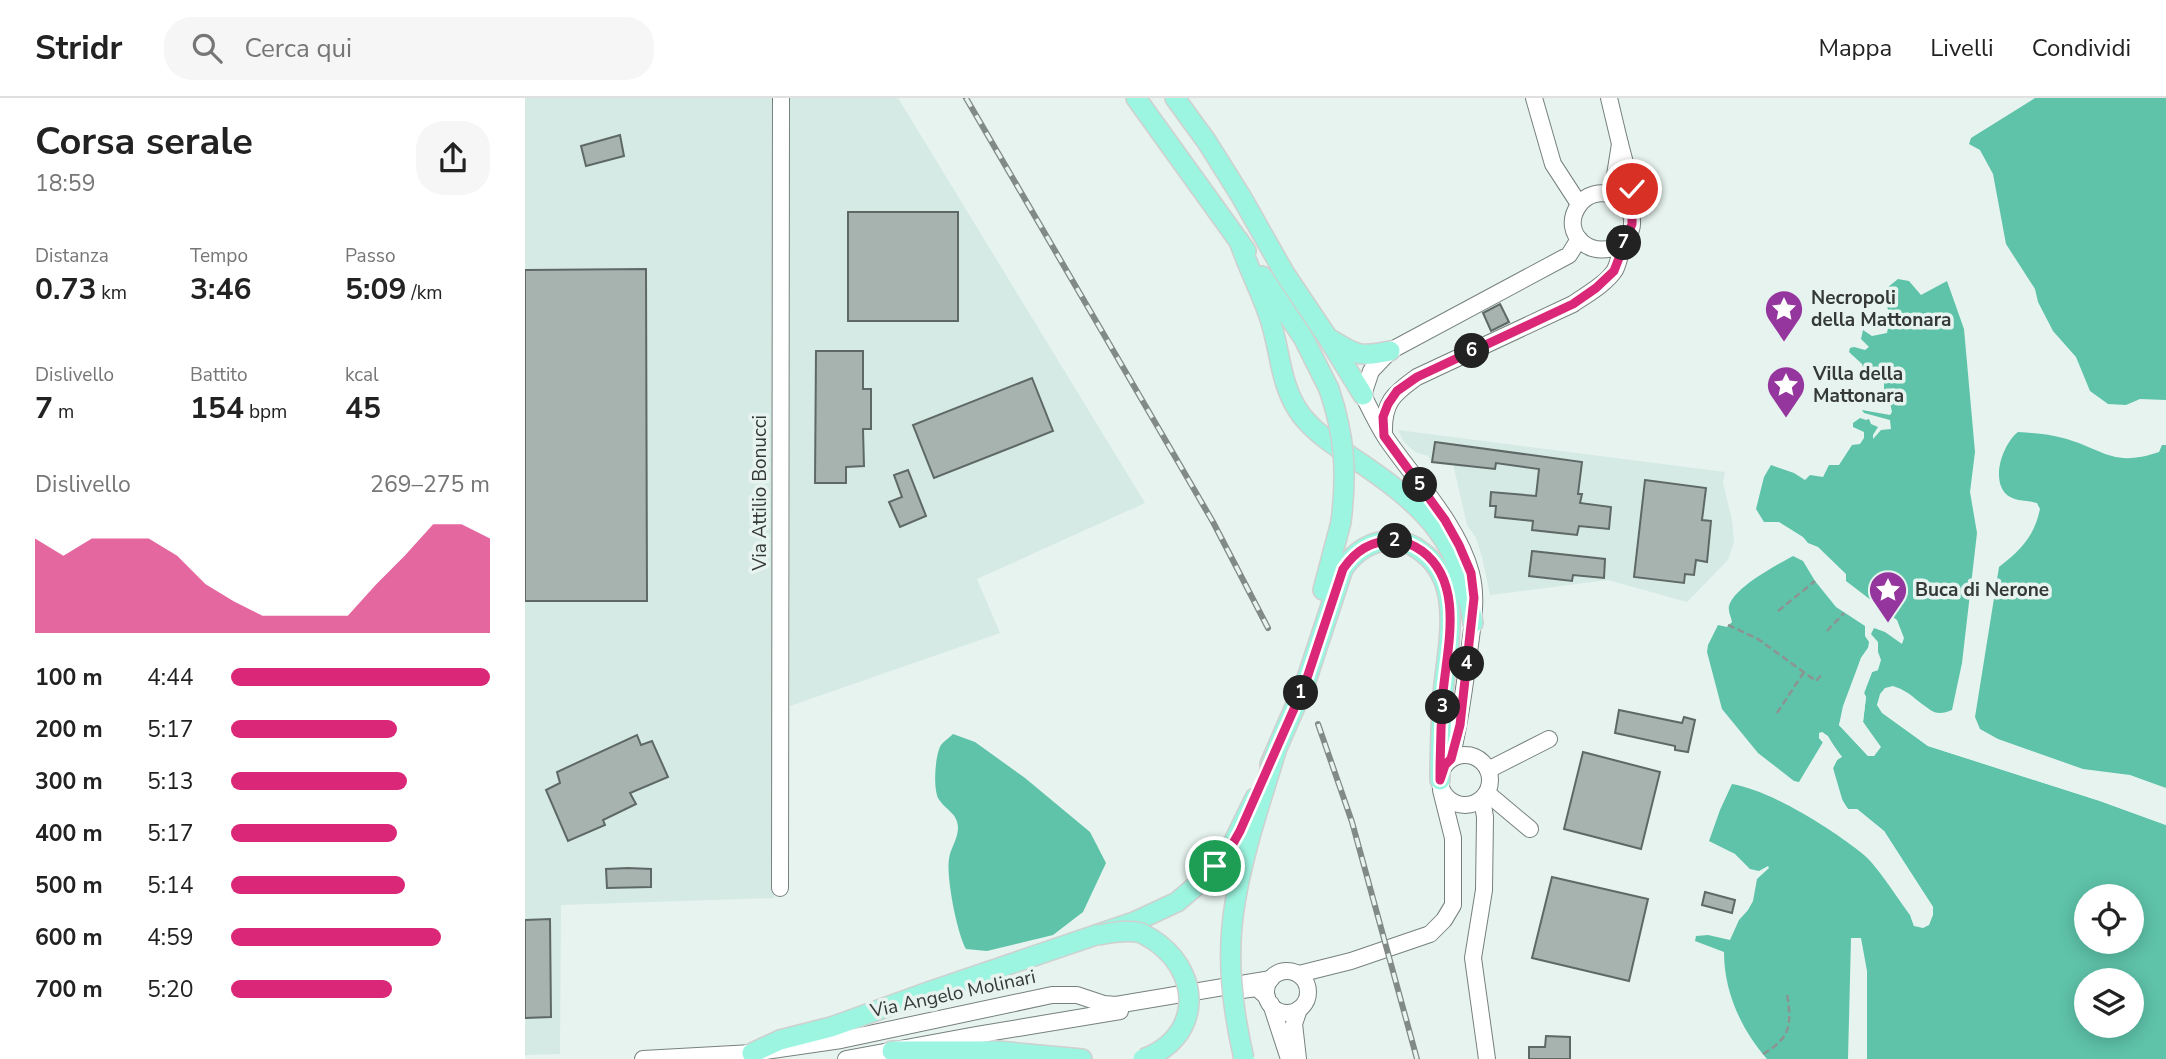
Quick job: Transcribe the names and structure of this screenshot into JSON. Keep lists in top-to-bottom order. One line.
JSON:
{"streets":{"street":["Via Attilio Bonucci","Via Angelo Molinari"]},"places":{"place":["Necropoli della Mattonara","Villa della Mattonara","Buca di Nerone"]},"page":{"header":"Stridr","search":"Cerca qui","nav":["Mappa","Livelli","Condividi"],"heading":["Corsa serale","18:59"],"stats":[["Distanza","0.73 km"],["Tempo","3:46"],["Passo","5:09 /km"],["Dislivello","7 m"],["Battito","154 bpm"],["kcal","45"]],"pins":["7","6","5","2","4","1","3"],"chart":["Dislivello","269–275 m"],"list":[{"name":"100 m","note":"4:44"},{"name":"200 m","note":"5:17"},{"name":"300 m","note":"5:13"},{"name":"400 m","note":"5:17"},{"name":"500 m","note":"5:14"},{"name":"600 m","note":"4:59"},{"name":"700 m","note":"5:20"}]}}
